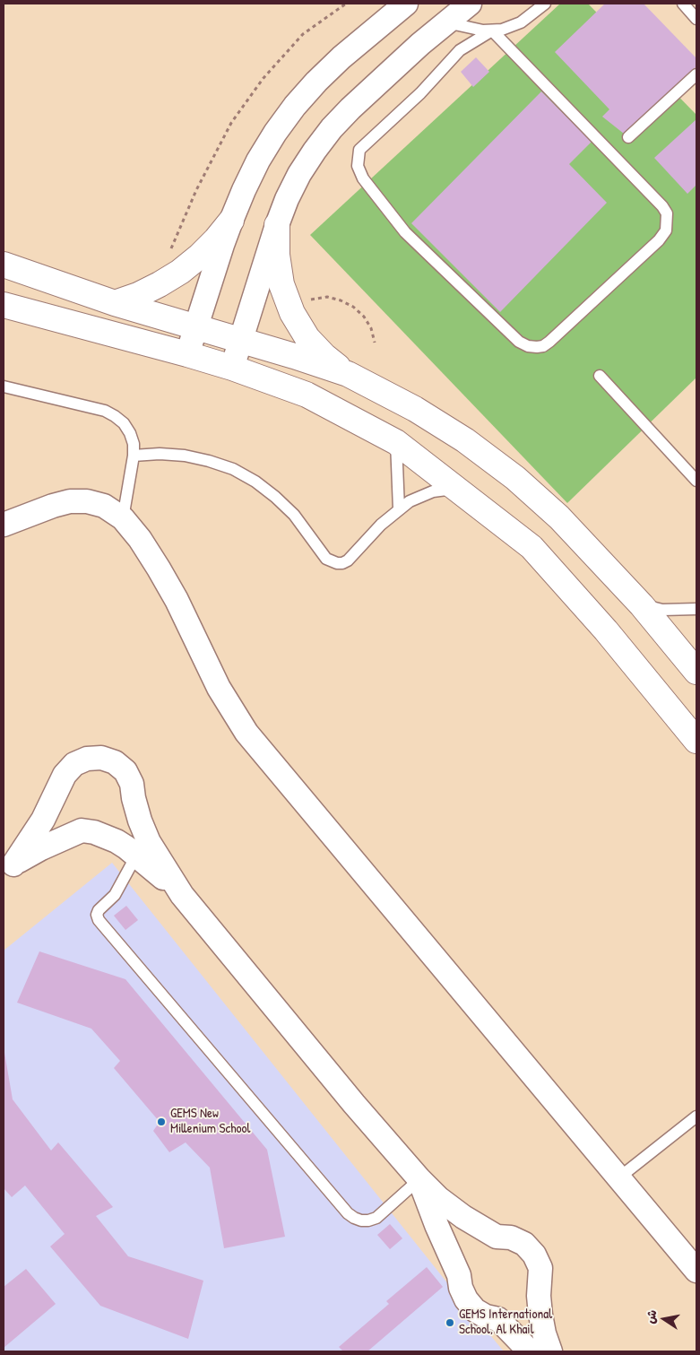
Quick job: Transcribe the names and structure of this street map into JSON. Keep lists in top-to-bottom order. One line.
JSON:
{"places":["GEMS New Millenium School","GEMS International School, Al Khail"],"north":"left"}
